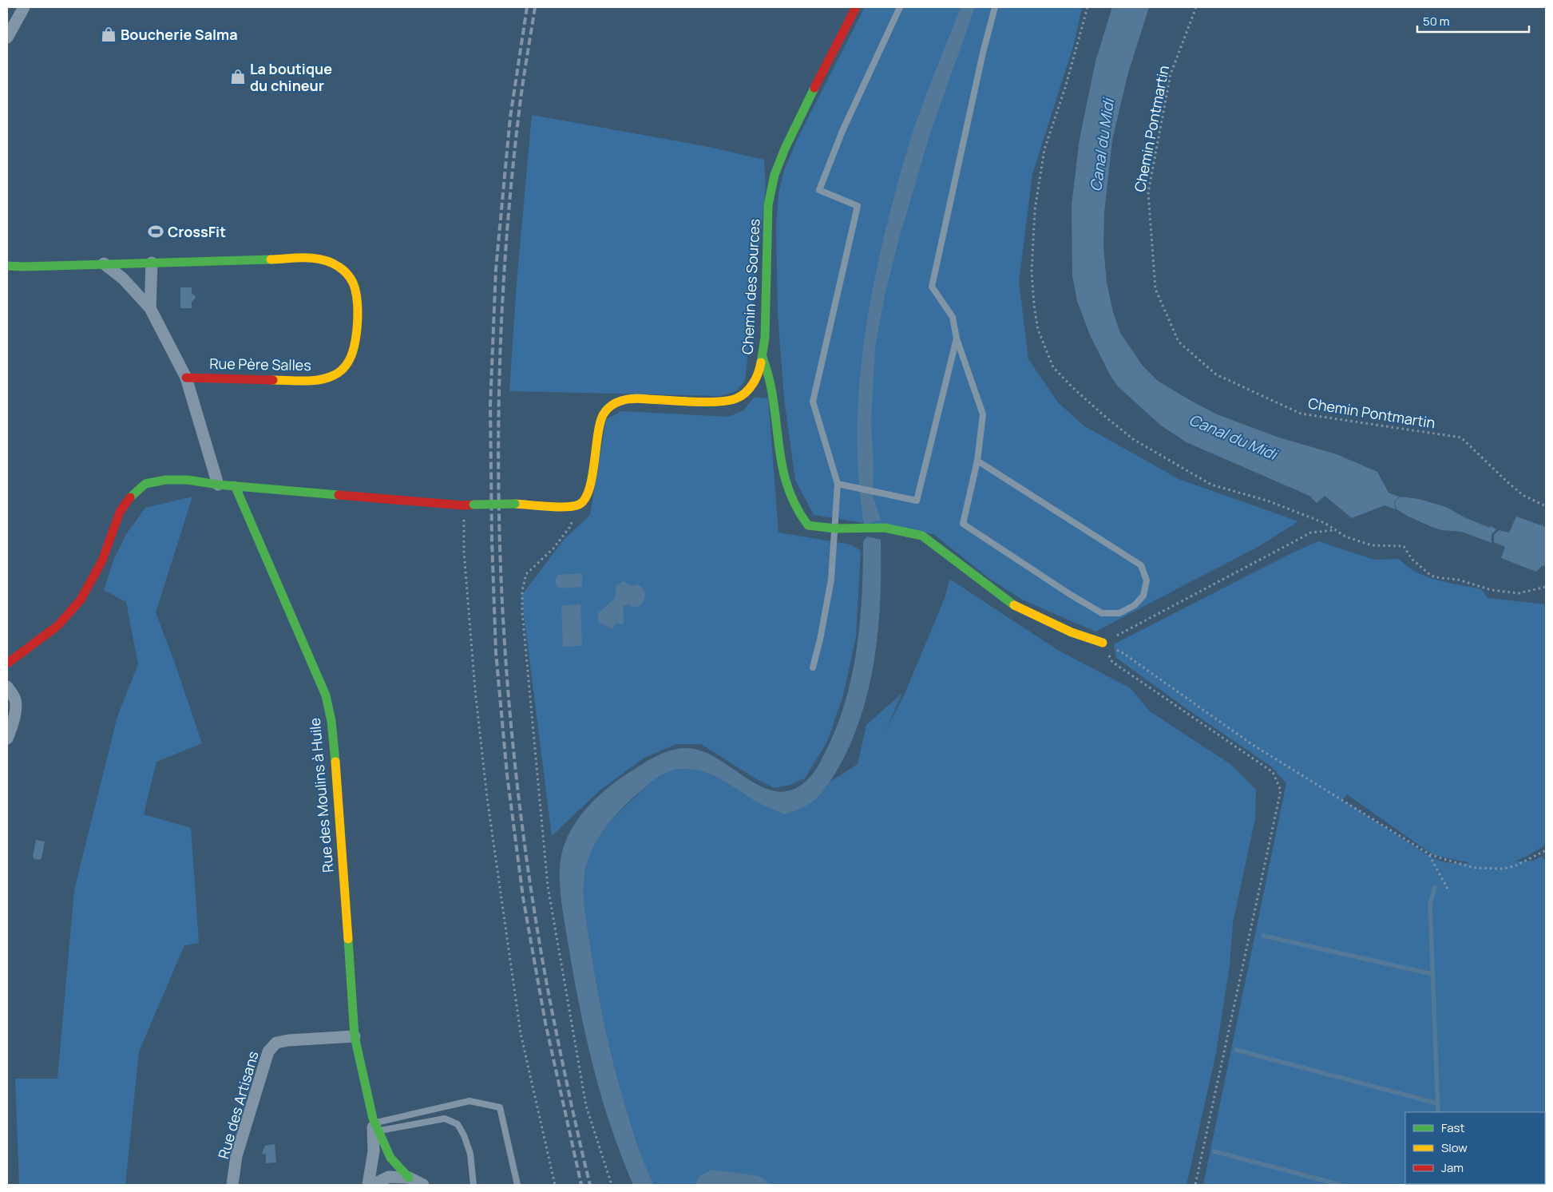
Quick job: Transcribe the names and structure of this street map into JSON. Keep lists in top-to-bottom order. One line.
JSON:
{"streets":{"street":["Chemin des Sources","Rue Père Salles","Rue des Moulins à Huile","Rue des Artisans"],"path":["Chemin Pontmartin"]},"crossings":[["Rue des Moulins à Huile","Rue des Artisans"]],"water":["Canal du Midi"],"places":{"shop":["Boucherie Salma","La boutique du chineur"],"sports":["CrossFit"]},"legend":["Fast","Slow","Jam"],"scale_bar":"50 m"}
